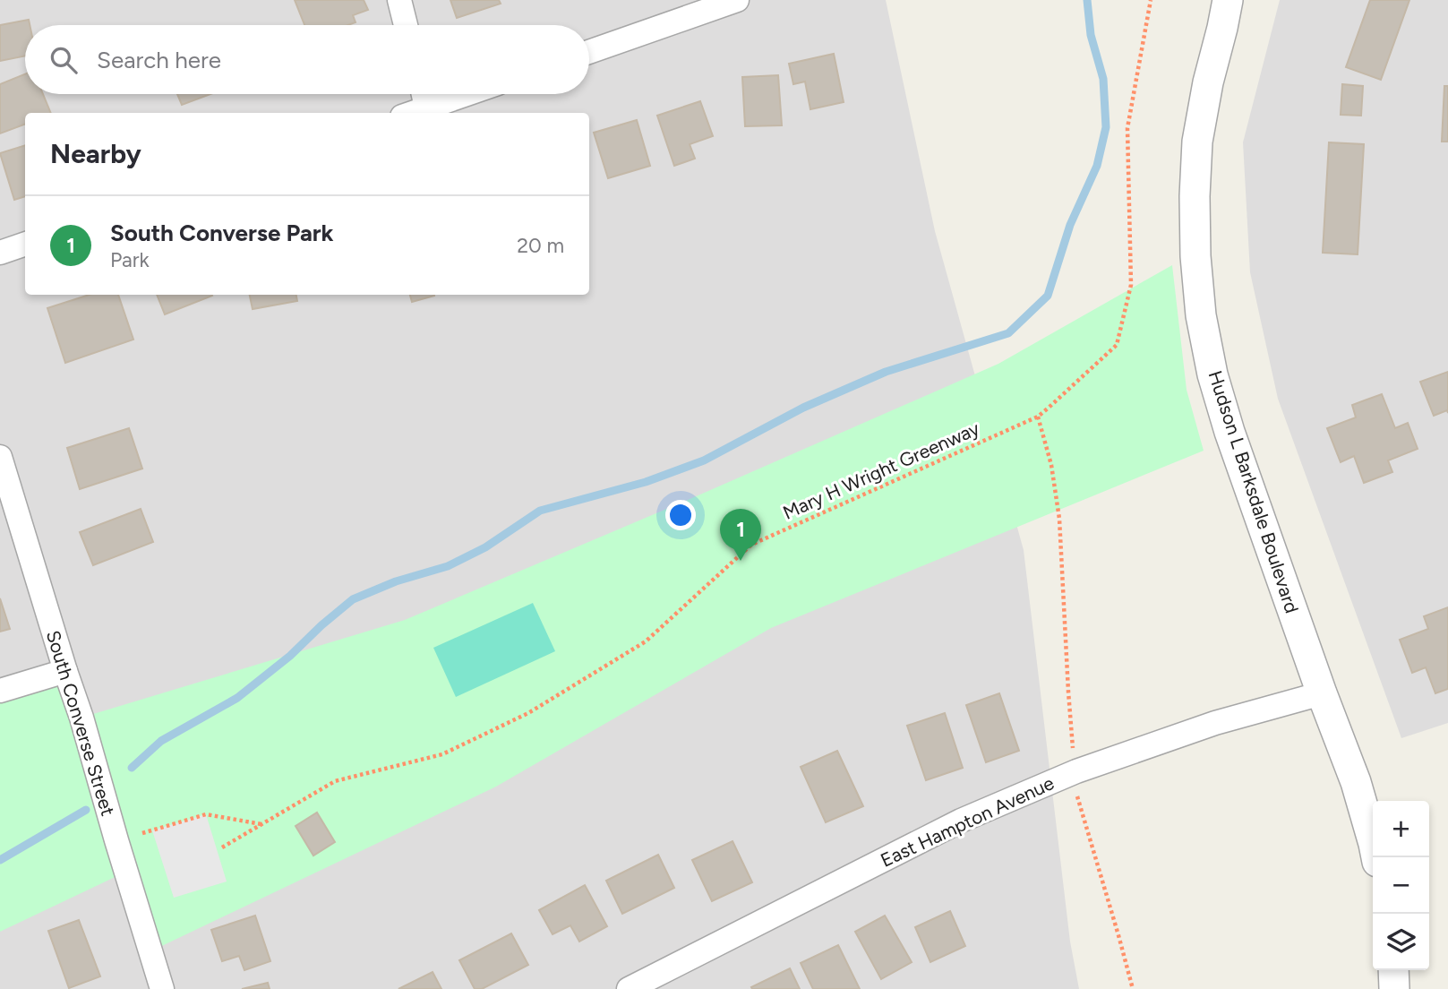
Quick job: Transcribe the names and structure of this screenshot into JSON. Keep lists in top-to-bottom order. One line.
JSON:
{"streets":{"street":["Hudson L Barksdale Boulevard","South Converse Street","East Hampton Avenue"],"path":["Mary H Wright Greenway"]},"crossings":[["Hudson L Barksdale Boulevard","East Hampton Avenue"]],"page":{"search":"Search here","heading":"Nearby","list":[{"mark":"1","name":"South Converse Park","note":"Park","value":"20 m"}],"pins":"1","map_buttons":["+","−"]}}
